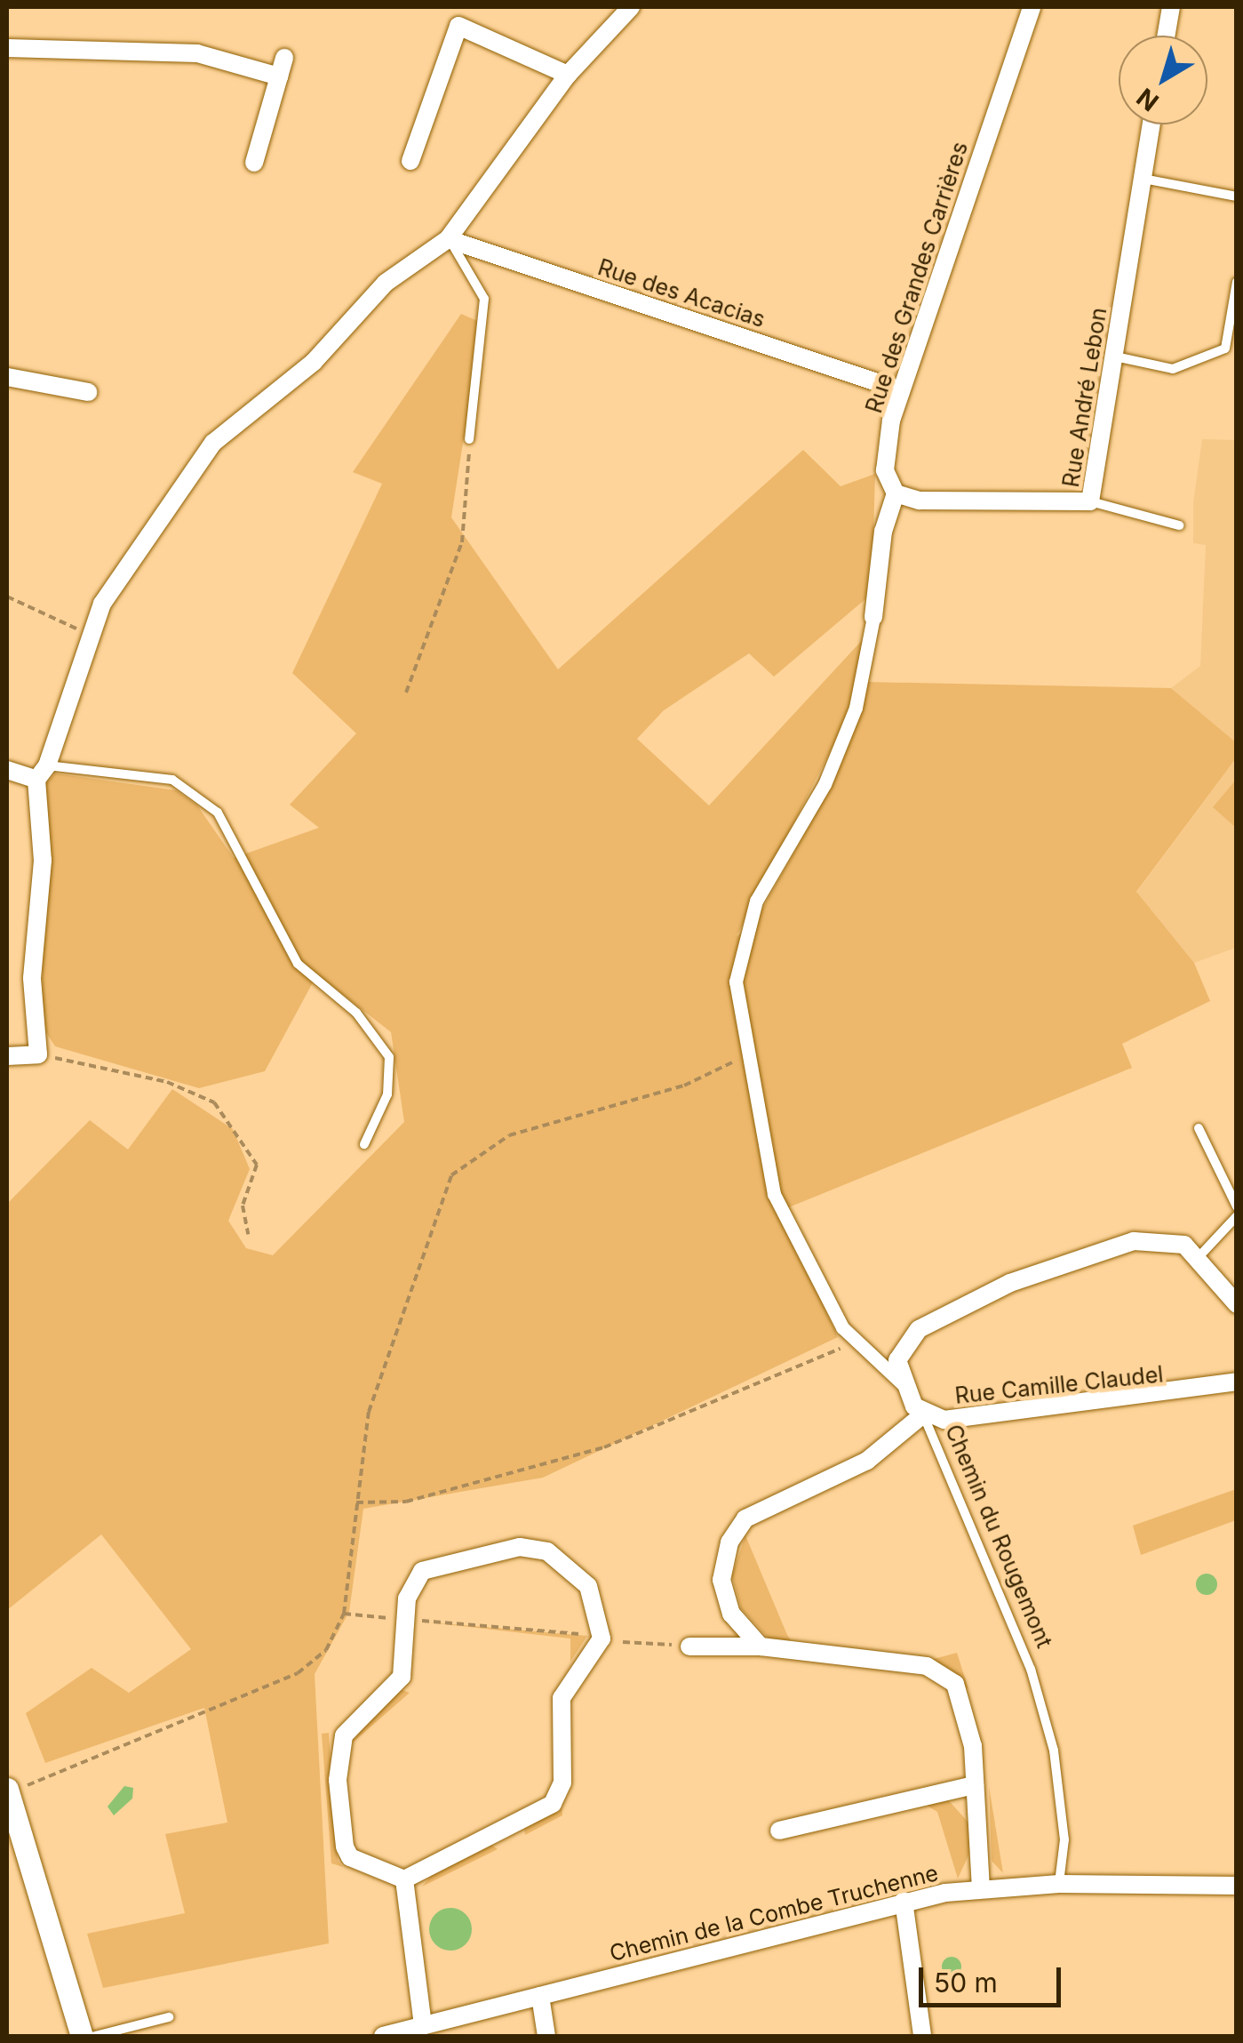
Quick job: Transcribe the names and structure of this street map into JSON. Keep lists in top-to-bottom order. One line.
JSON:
{"streets":{"street":["Rue des Grandes Carrières","Rue des Acacias","Rue André Lebon","Rue Camille Claudel","Chemin de la Combe Truchenne"],"lane":["Chemin du Rougemont"]},"crossings":[["Rue des Grandes Carrières","Rue des Acacias"],["Rue des Grandes Carrières","Rue André Lebon"],["Rue Camille Claudel","Chemin du Rougemont"],["Chemin du Rougemont","Chemin de la Combe Truchenne"]],"scale_bar":"50 m","north":"bottom left"}
